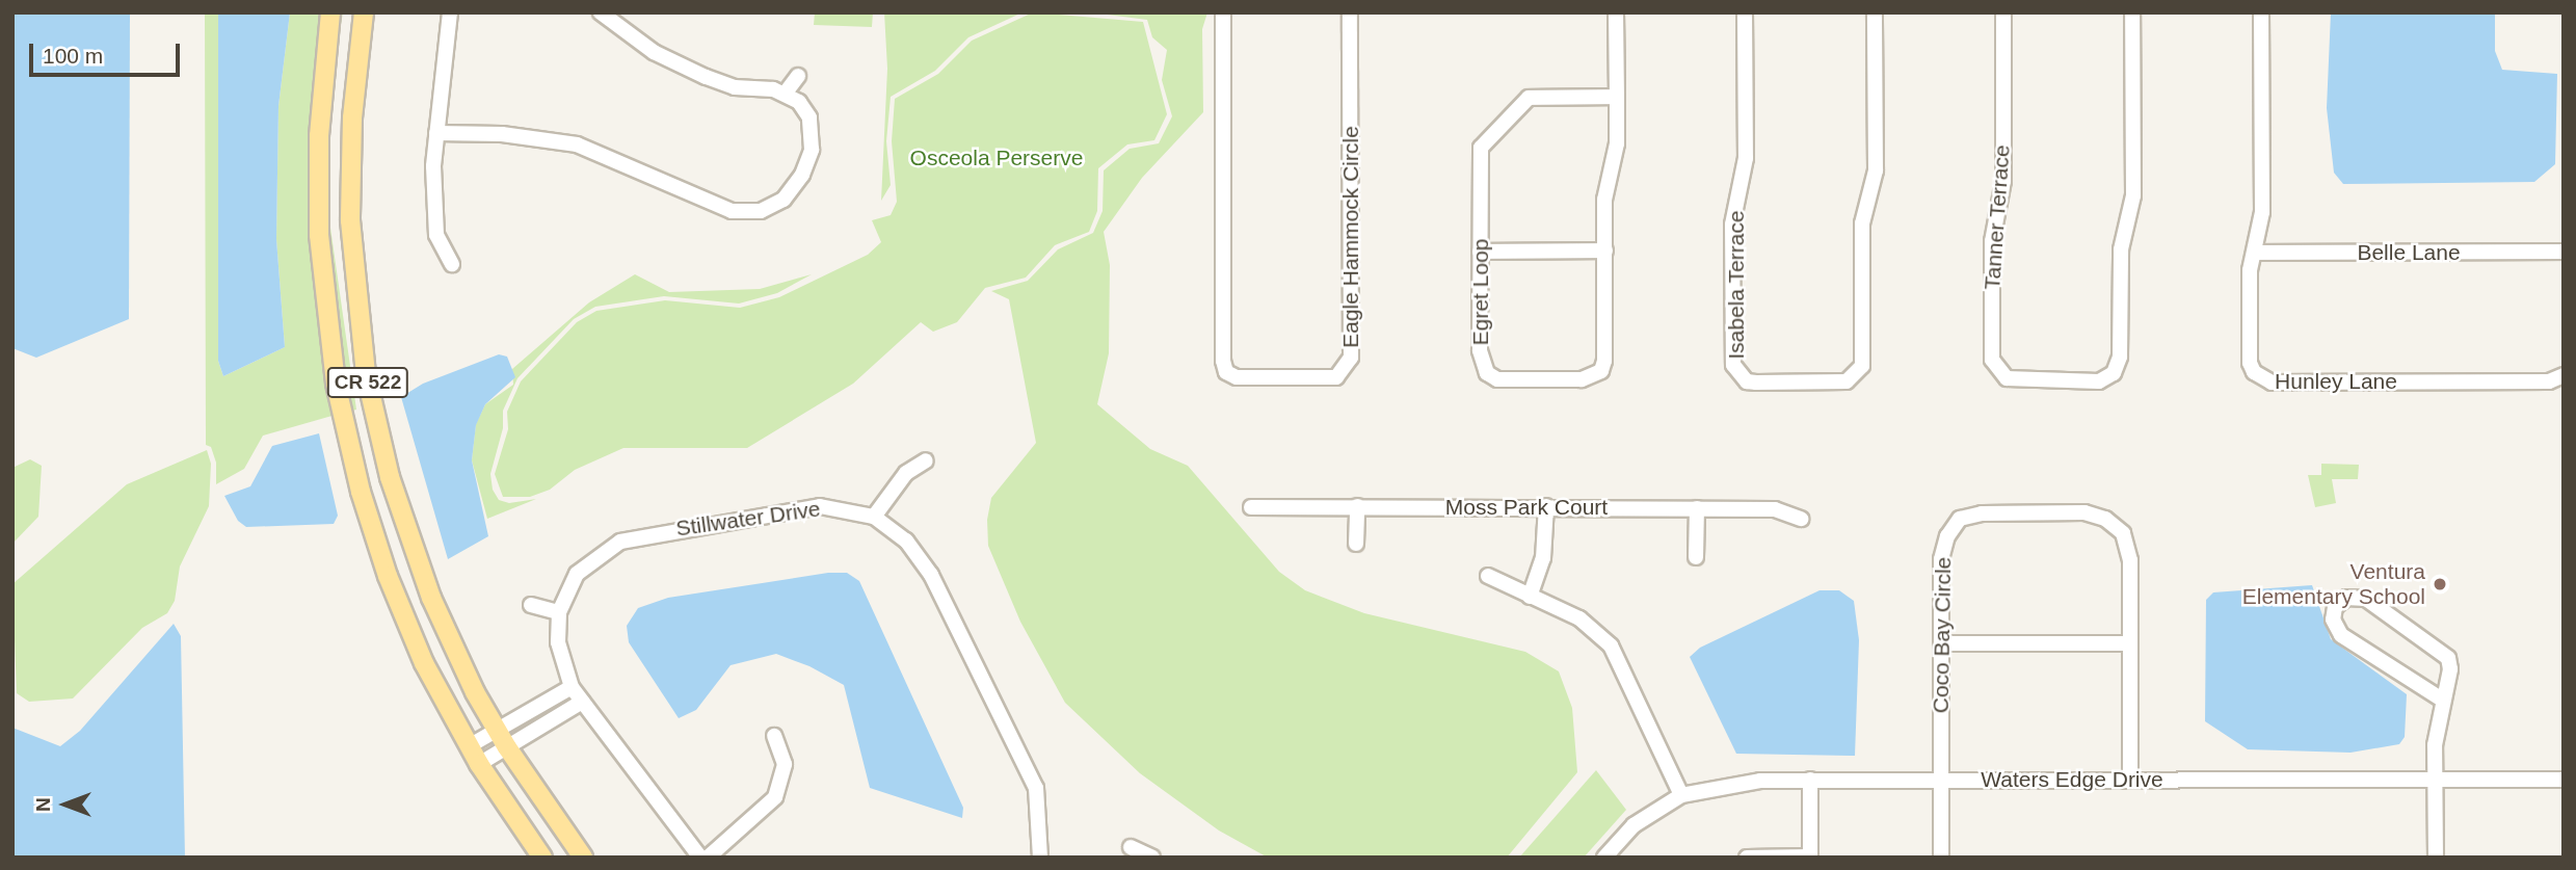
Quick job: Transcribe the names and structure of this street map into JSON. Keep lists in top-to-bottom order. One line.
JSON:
{"streets":{"main road":["CR 522"],"street":["Tanner Terrace","Eagle Hammock Circle","Belle Lane","Isabela Terrace","Egret Loop","Hunley Lane","Moss Park Court","Stillwater Drive","Coco Bay Circle","Waters Edge Drive"]},"crossings":[["Belle Lane","Hunley Lane"],["Coco Bay Circle","Waters Edge Drive"]],"parks":["Osceola Perserve"],"places":["Ventura Elementary School"],"scale_bar":"100 m","north":"left"}
